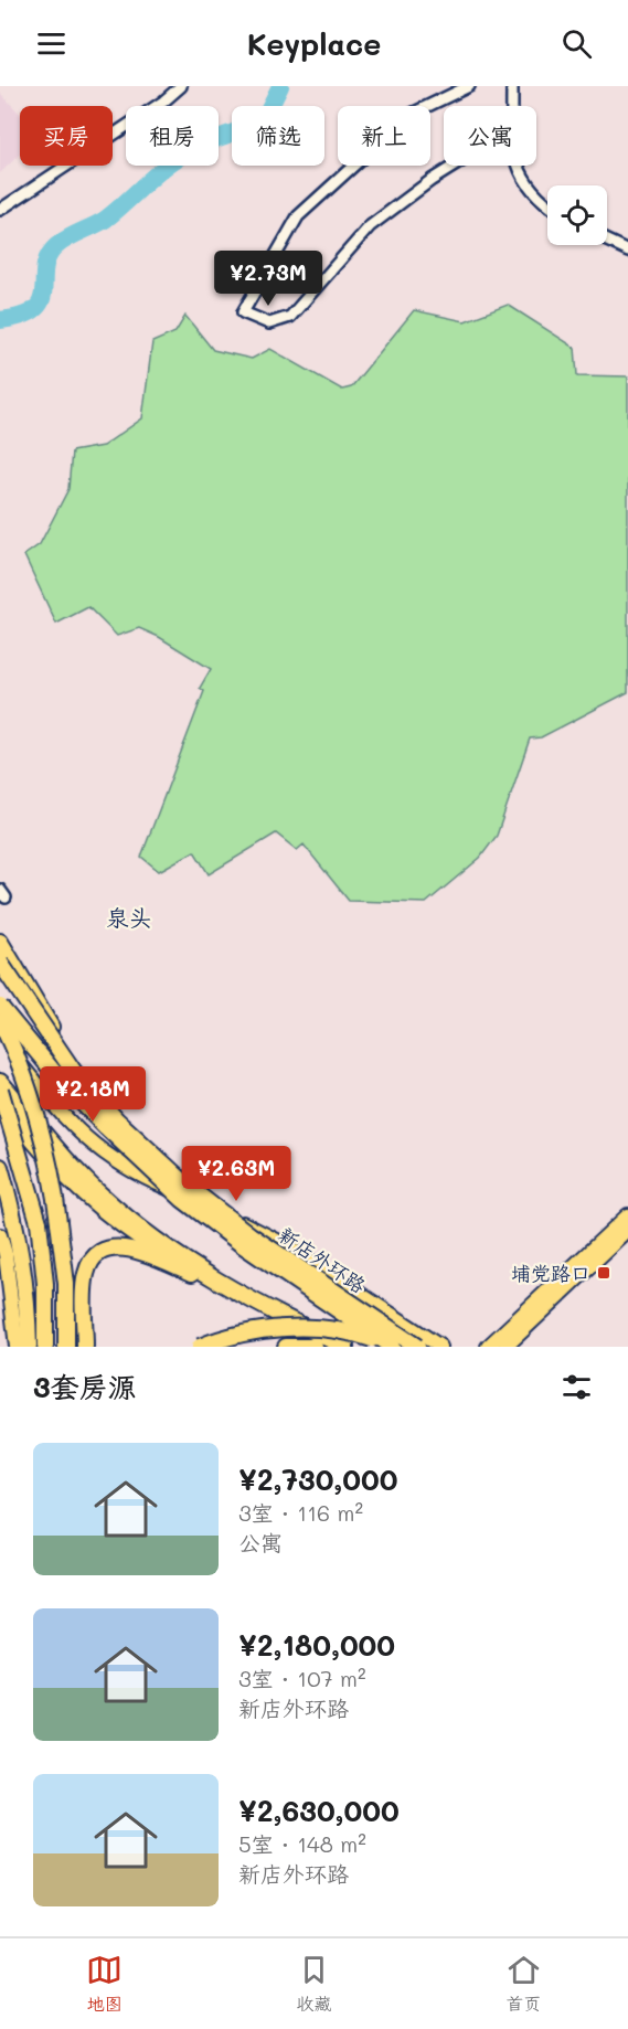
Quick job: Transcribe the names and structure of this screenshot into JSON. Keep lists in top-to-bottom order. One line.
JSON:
{"streets":{"highway":["新店外环路"]},"districts":["泉头"],"places":{"transit":["埔党路口"]},"page":{"header":"Keyplace","chip":["买房","租房","筛选","新上","公寓"],"price":["¥2.73M","¥2.18M","¥2.63M"],"heading":"3套房源","list":[{"name":"¥2,730,000","note":"3室 · 116 m² · 公寓"},{"name":"¥2,180,000","note":"3室 · 107 m² · 新店外环路"},{"name":"¥2,630,000","note":"5室 · 148 m² · 新店外环路"}],"tabs":["地图","收藏","首页"]}}
